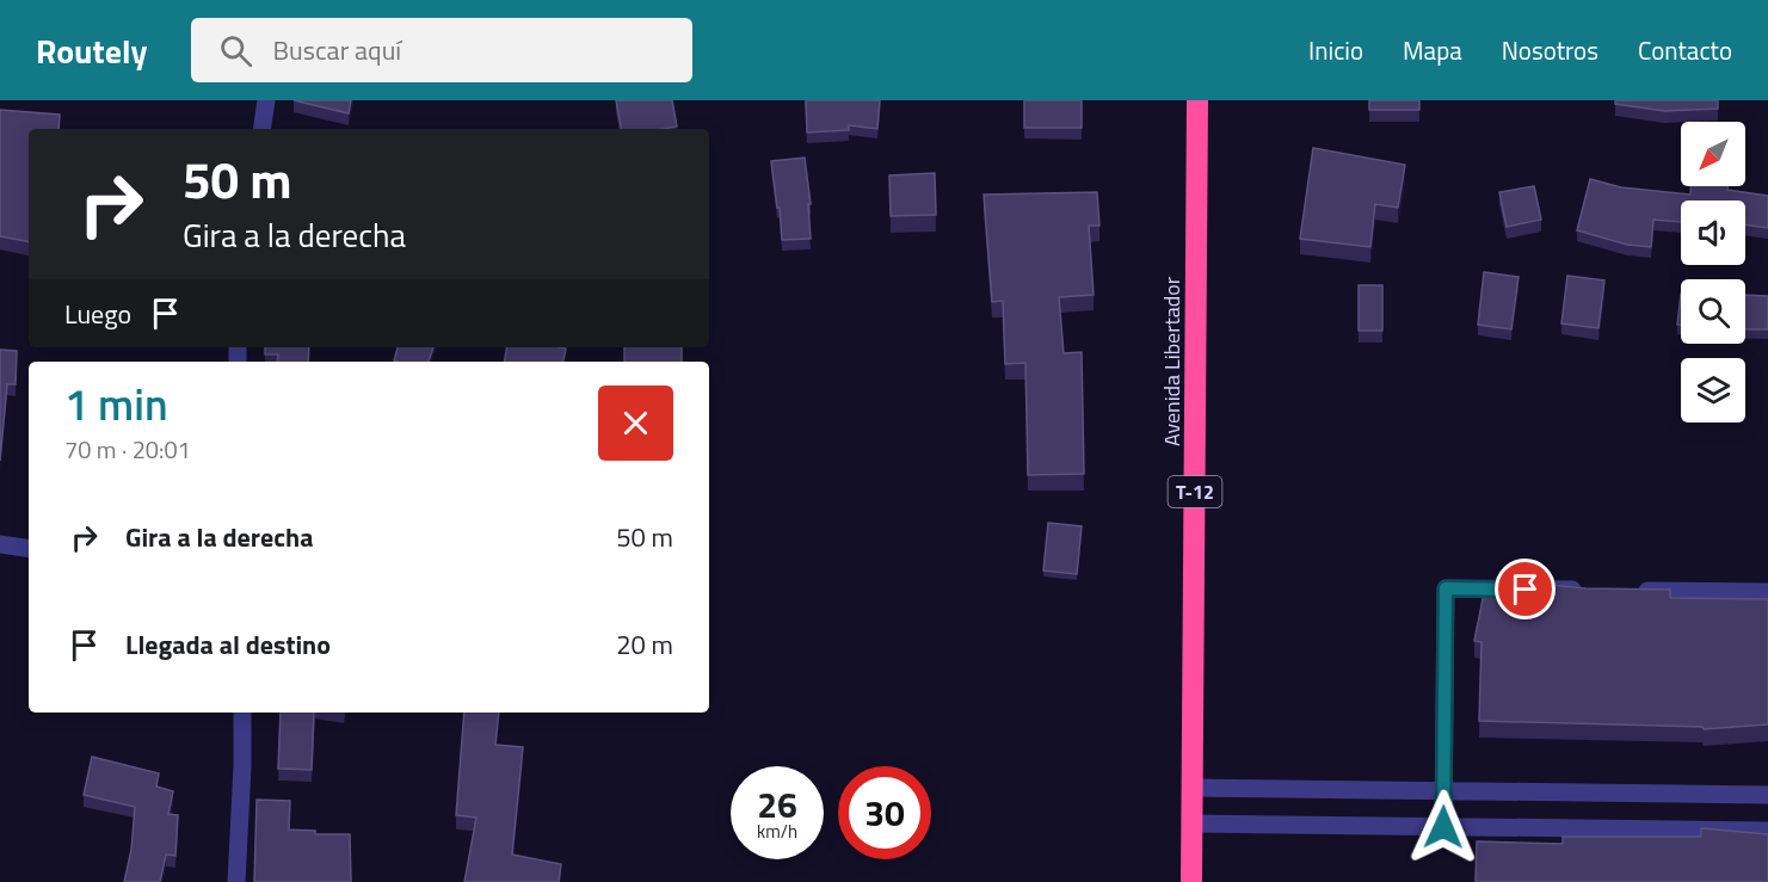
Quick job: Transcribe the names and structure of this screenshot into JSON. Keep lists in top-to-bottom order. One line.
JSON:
{"streets":{"highway":["Avenida Libertador","T-12"]},"north":"bottom left","page":{"header":"Routely","search":"Buscar aquí","nav":["Inicio","Mapa","Nosotros","Contacto"],"turn":["50 m","Gira a la derecha"],"then":"Luego","heading":["1 min","70 m · 20:01"],"list":[{"name":"Gira a la derecha","value":"50 m"},{"name":"Llegada al destino","value":"20 m"}],"speed":"26 km/h","limit":"30"}}
